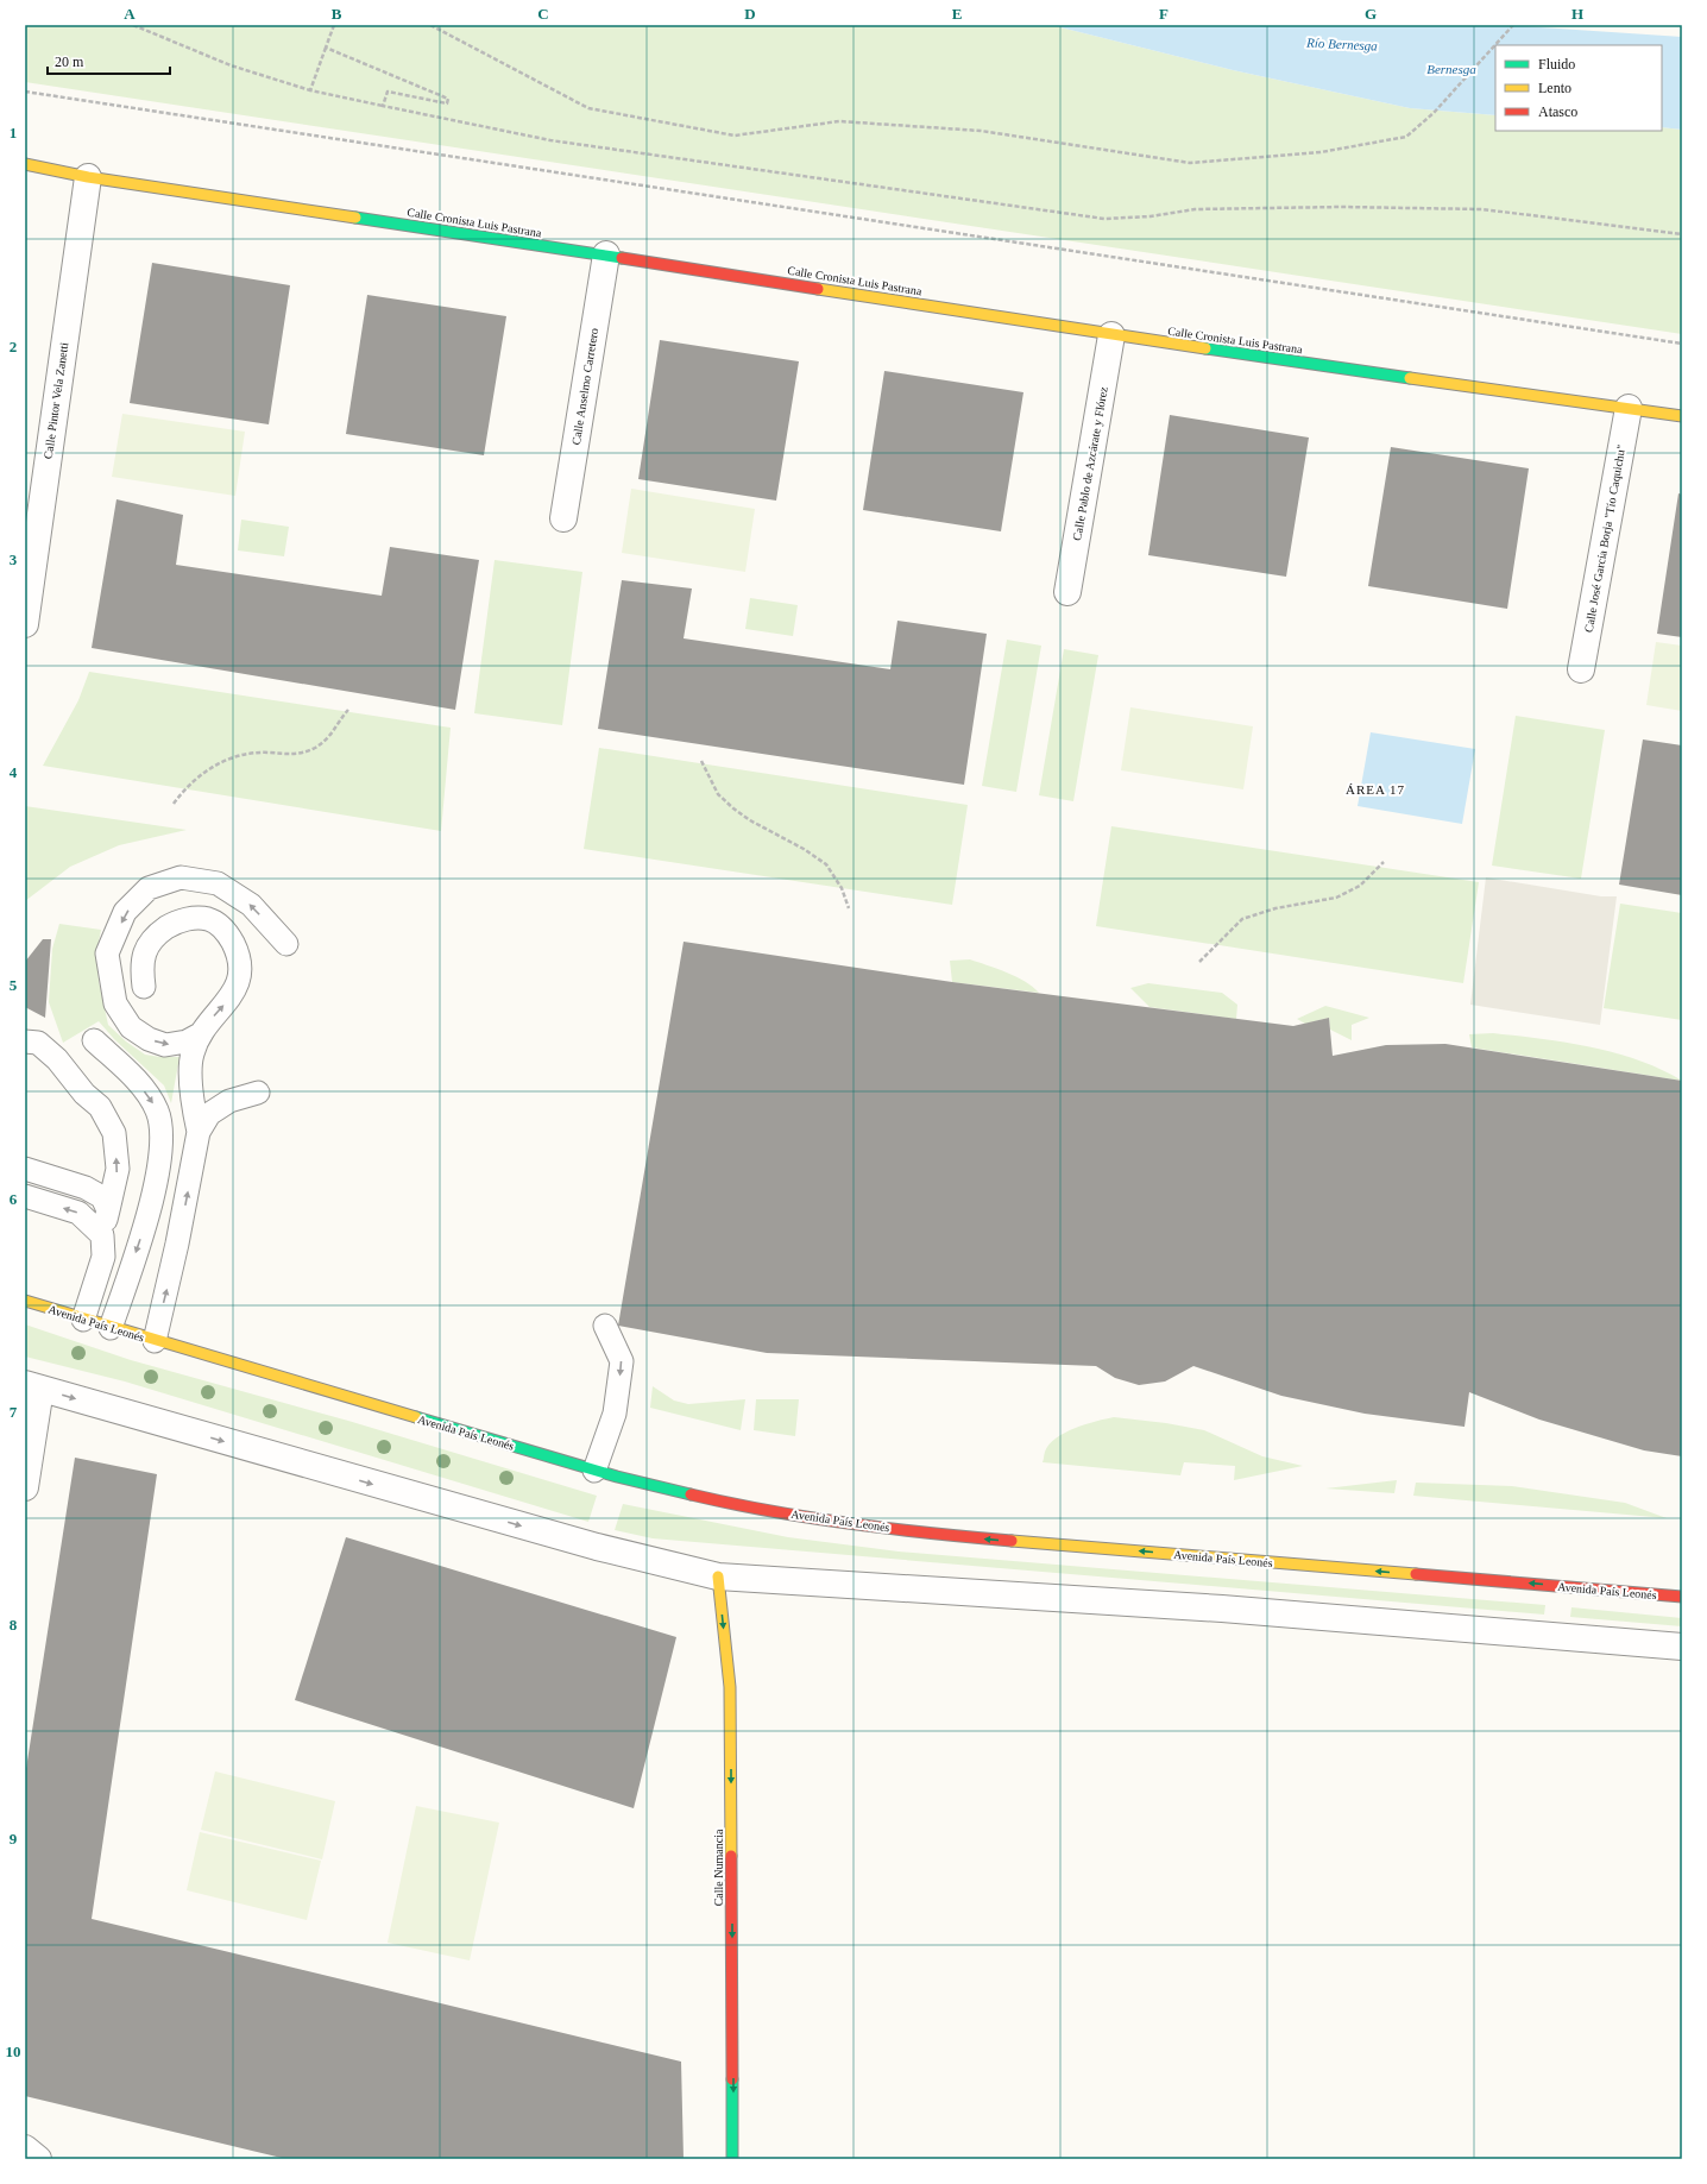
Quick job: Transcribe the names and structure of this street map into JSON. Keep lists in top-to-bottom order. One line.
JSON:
{"streets":{"street":["Calle Cronista Luis Pastrana","Calle Anselmo Carretero","Calle Pintor Vela Zanetti","Calle Pablo de Azcárate y Flórez","Calle José García Borja \"Tío Caquichu\"","Avenida País Leonés","Calle Numancia"]},"crossings":[["Calle Cronista Luis Pastrana","Calle Anselmo Carretero"],["Calle Cronista Luis Pastrana","Calle Pintor Vela Zanetti"],["Calle Cronista Luis Pastrana","Calle Pablo de Azcárate y Flórez"],["Calle Cronista Luis Pastrana","Calle José García Borja \"Tío Caquichu\""]],"one_way":["Calle Numancia"],"districts":["ÁREA 17"],"water":["Río Bernesga","Bernesga"],"legend":["Fluido","Lento","Atasco"],"scale_bar":"20 m","grid":{"columns":["A","B","C","D","E","F","G","H"],"rows":["1","2","3","4","5","6","7","8","9","10"]}}
